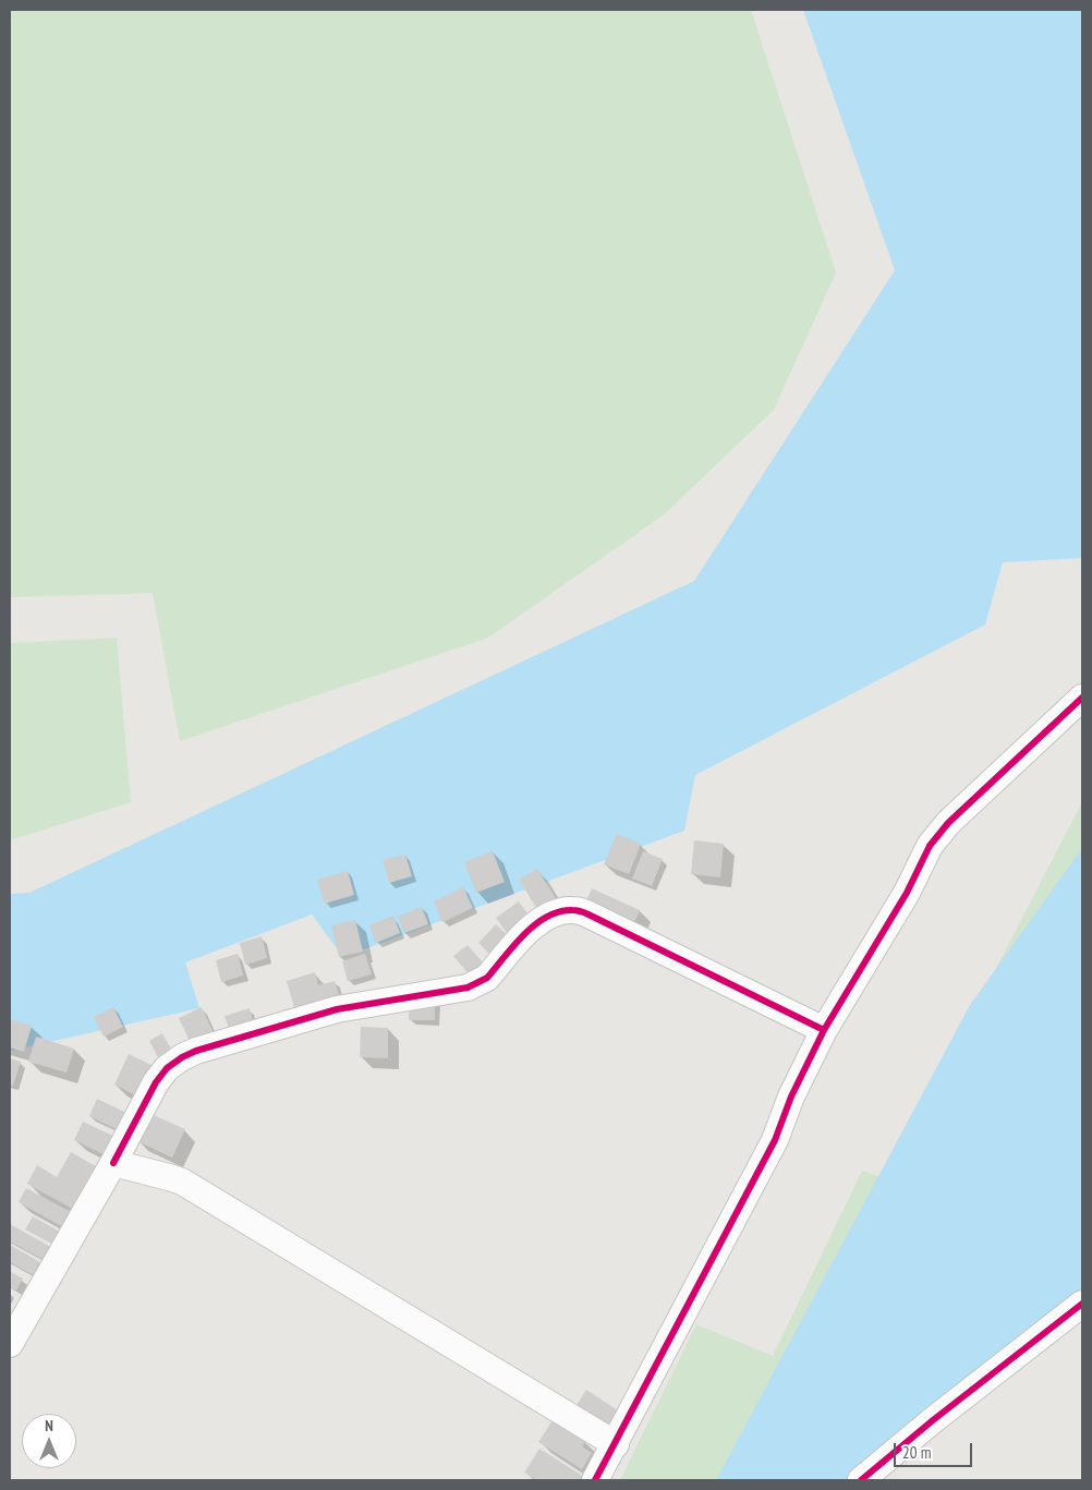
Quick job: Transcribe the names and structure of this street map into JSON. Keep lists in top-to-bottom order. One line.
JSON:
{"scale_bar":"20 m","north":"top"}
